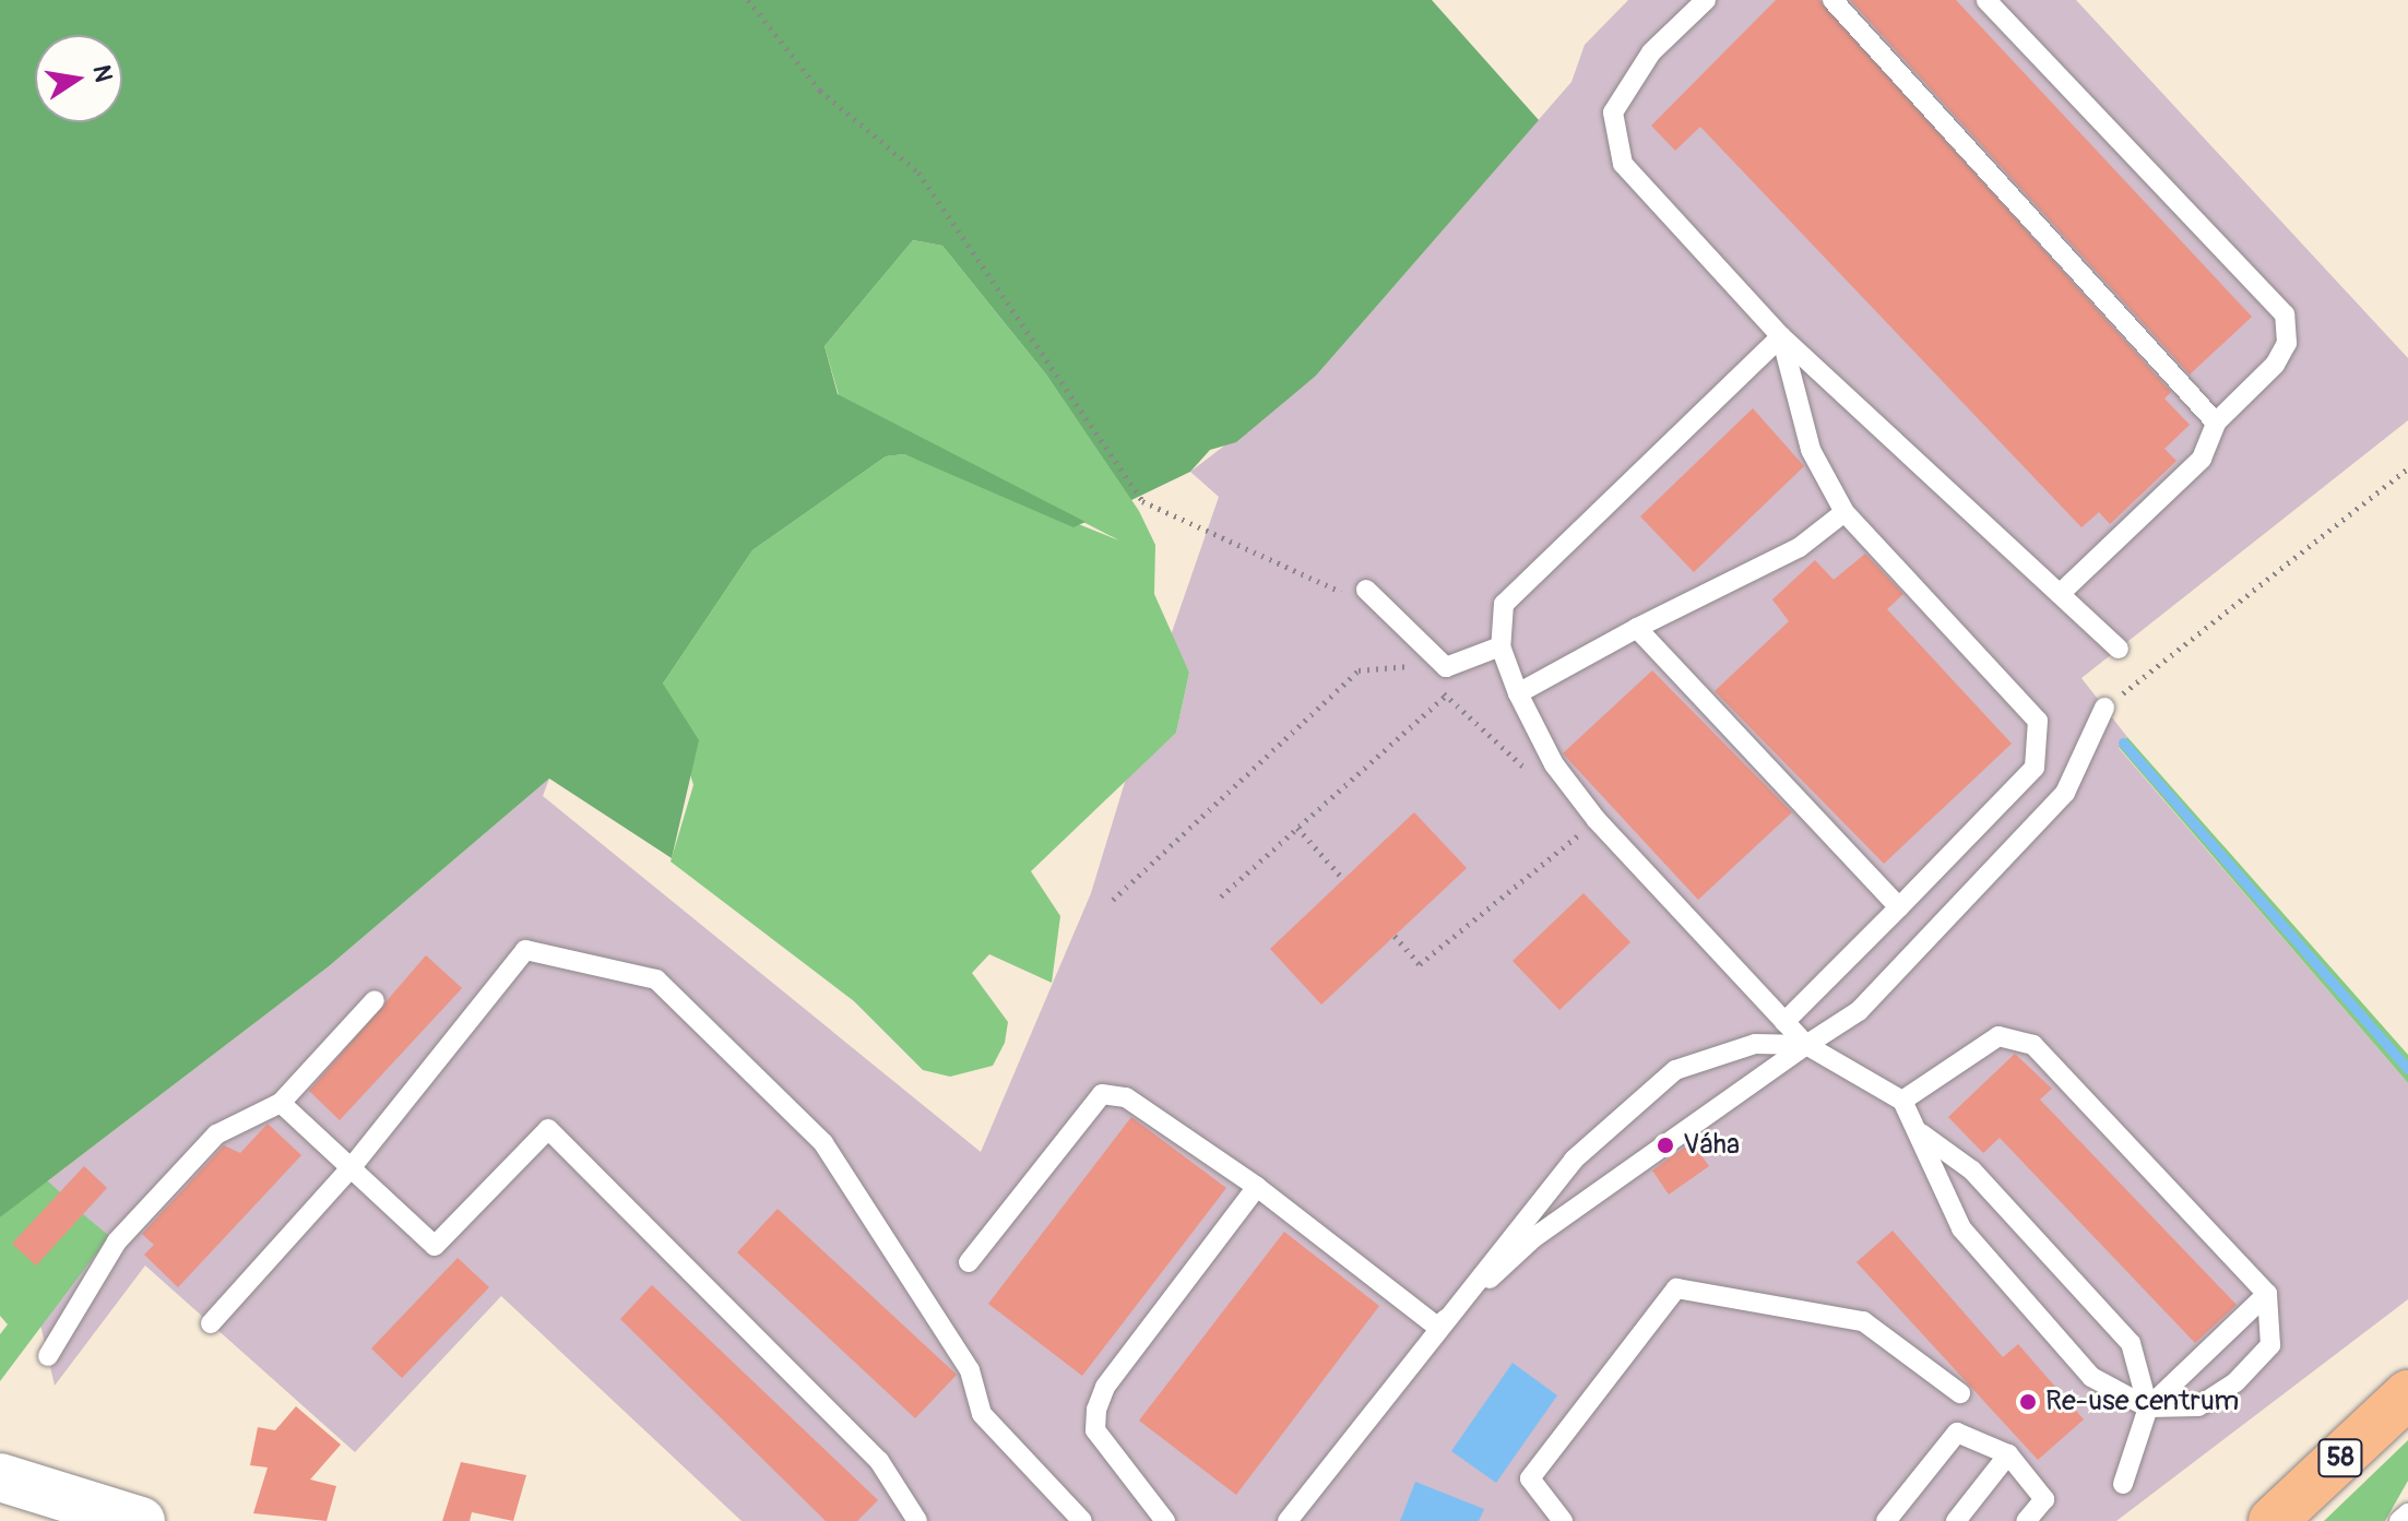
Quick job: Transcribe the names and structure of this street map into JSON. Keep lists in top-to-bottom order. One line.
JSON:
{"streets":{"main road":["58"]},"places":["Váha","Re-use centrum"],"north":"right"}
